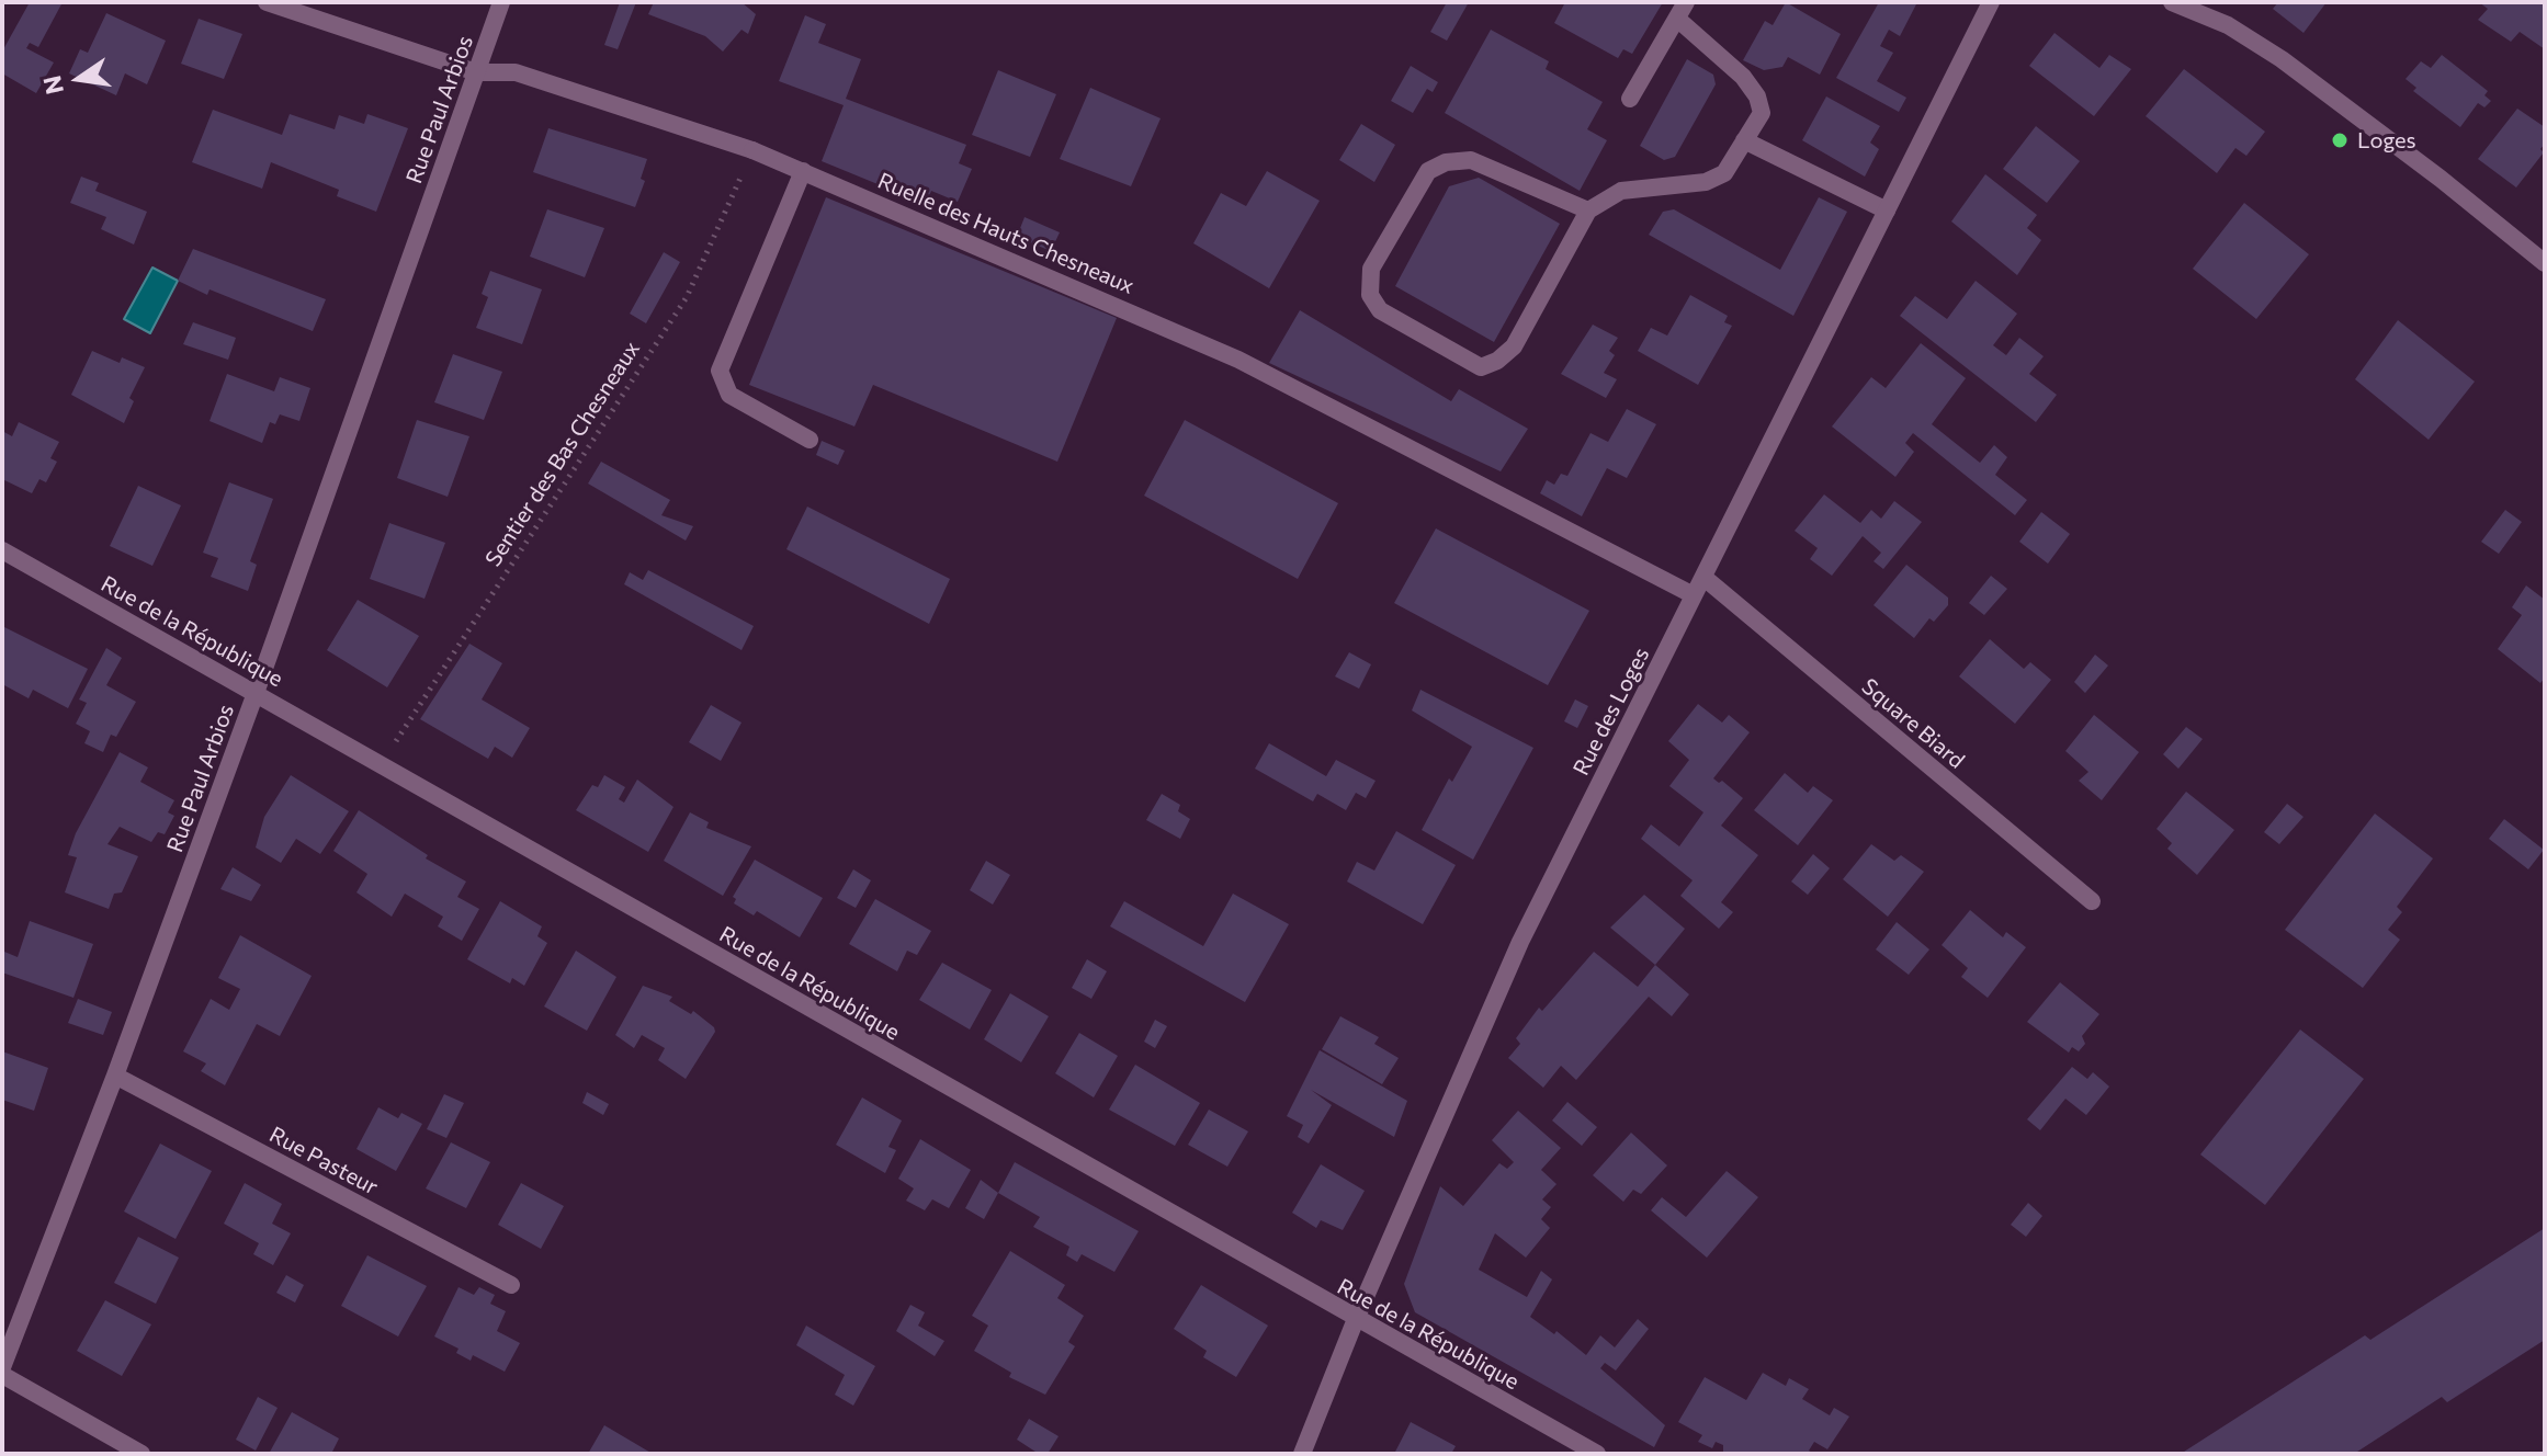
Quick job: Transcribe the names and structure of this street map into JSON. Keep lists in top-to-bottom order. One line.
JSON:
{"streets":{"street":["Rue Paul Arbios","Ruelle des Hauts Chesneaux","Rue de la République","Rue des Loges","Square Biard","Rue Pasteur"],"path":["Sentier des Bas Chesneaux"]},"crossings":[["Rue Paul Arbios","Ruelle des Hauts Chesneaux"],["Rue Paul Arbios","Rue de la République"],["Rue Paul Arbios","Rue Pasteur"],["Ruelle des Hauts Chesneaux","Sentier des Bas Chesneaux"],["Ruelle des Hauts Chesneaux","Rue des Loges"],["Sentier des Bas Chesneaux","Rue de la République"],["Rue de la République","Rue des Loges"],["Rue des Loges","Square Biard"]],"places":["Loges"],"north":"left"}
